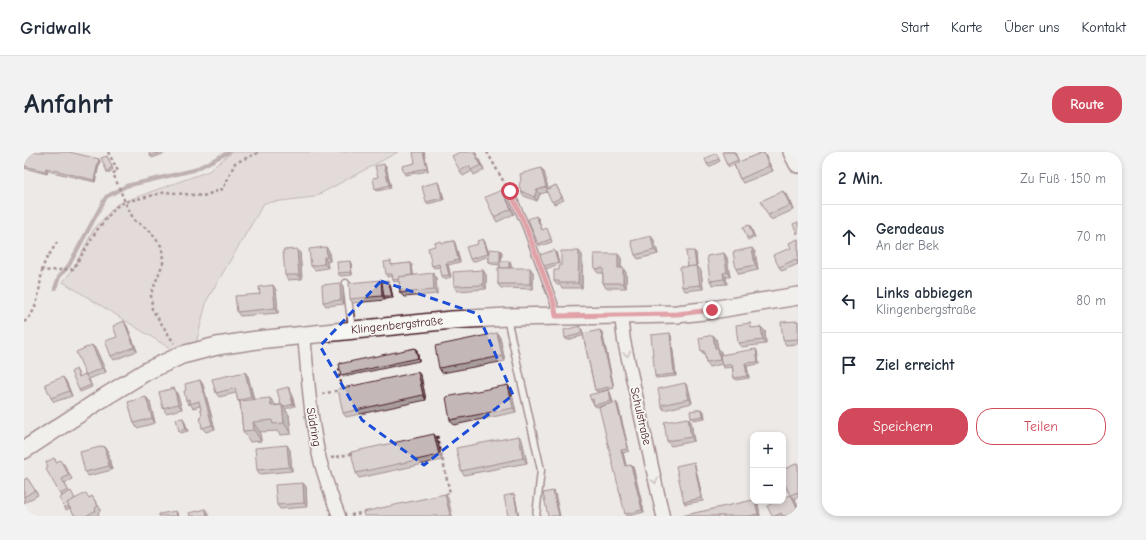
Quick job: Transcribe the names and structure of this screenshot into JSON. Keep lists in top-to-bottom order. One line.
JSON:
{"streets":{"street":["Klingenbergstraße","Schulstraße","Südring"]},"crossings":[["Klingenbergstraße","Schulstraße"],["Klingenbergstraße","Südring"]],"one_way":["Schulstraße"],"page":{"header":"Gridwalk","nav":["Start","Karte","Über uns","Kontakt"],"buttons":["Route",["Speichern","Teilen"]],"title":"Anfahrt","heading":["2 Min.","Zu Fuß · 150 m"],"list":[["Geradeaus","An der Bek","70 m"],["Links abbiegen","Klingenbergstraße","80 m"],"Ziel erreicht"],"map_buttons":["+","−"]}}
